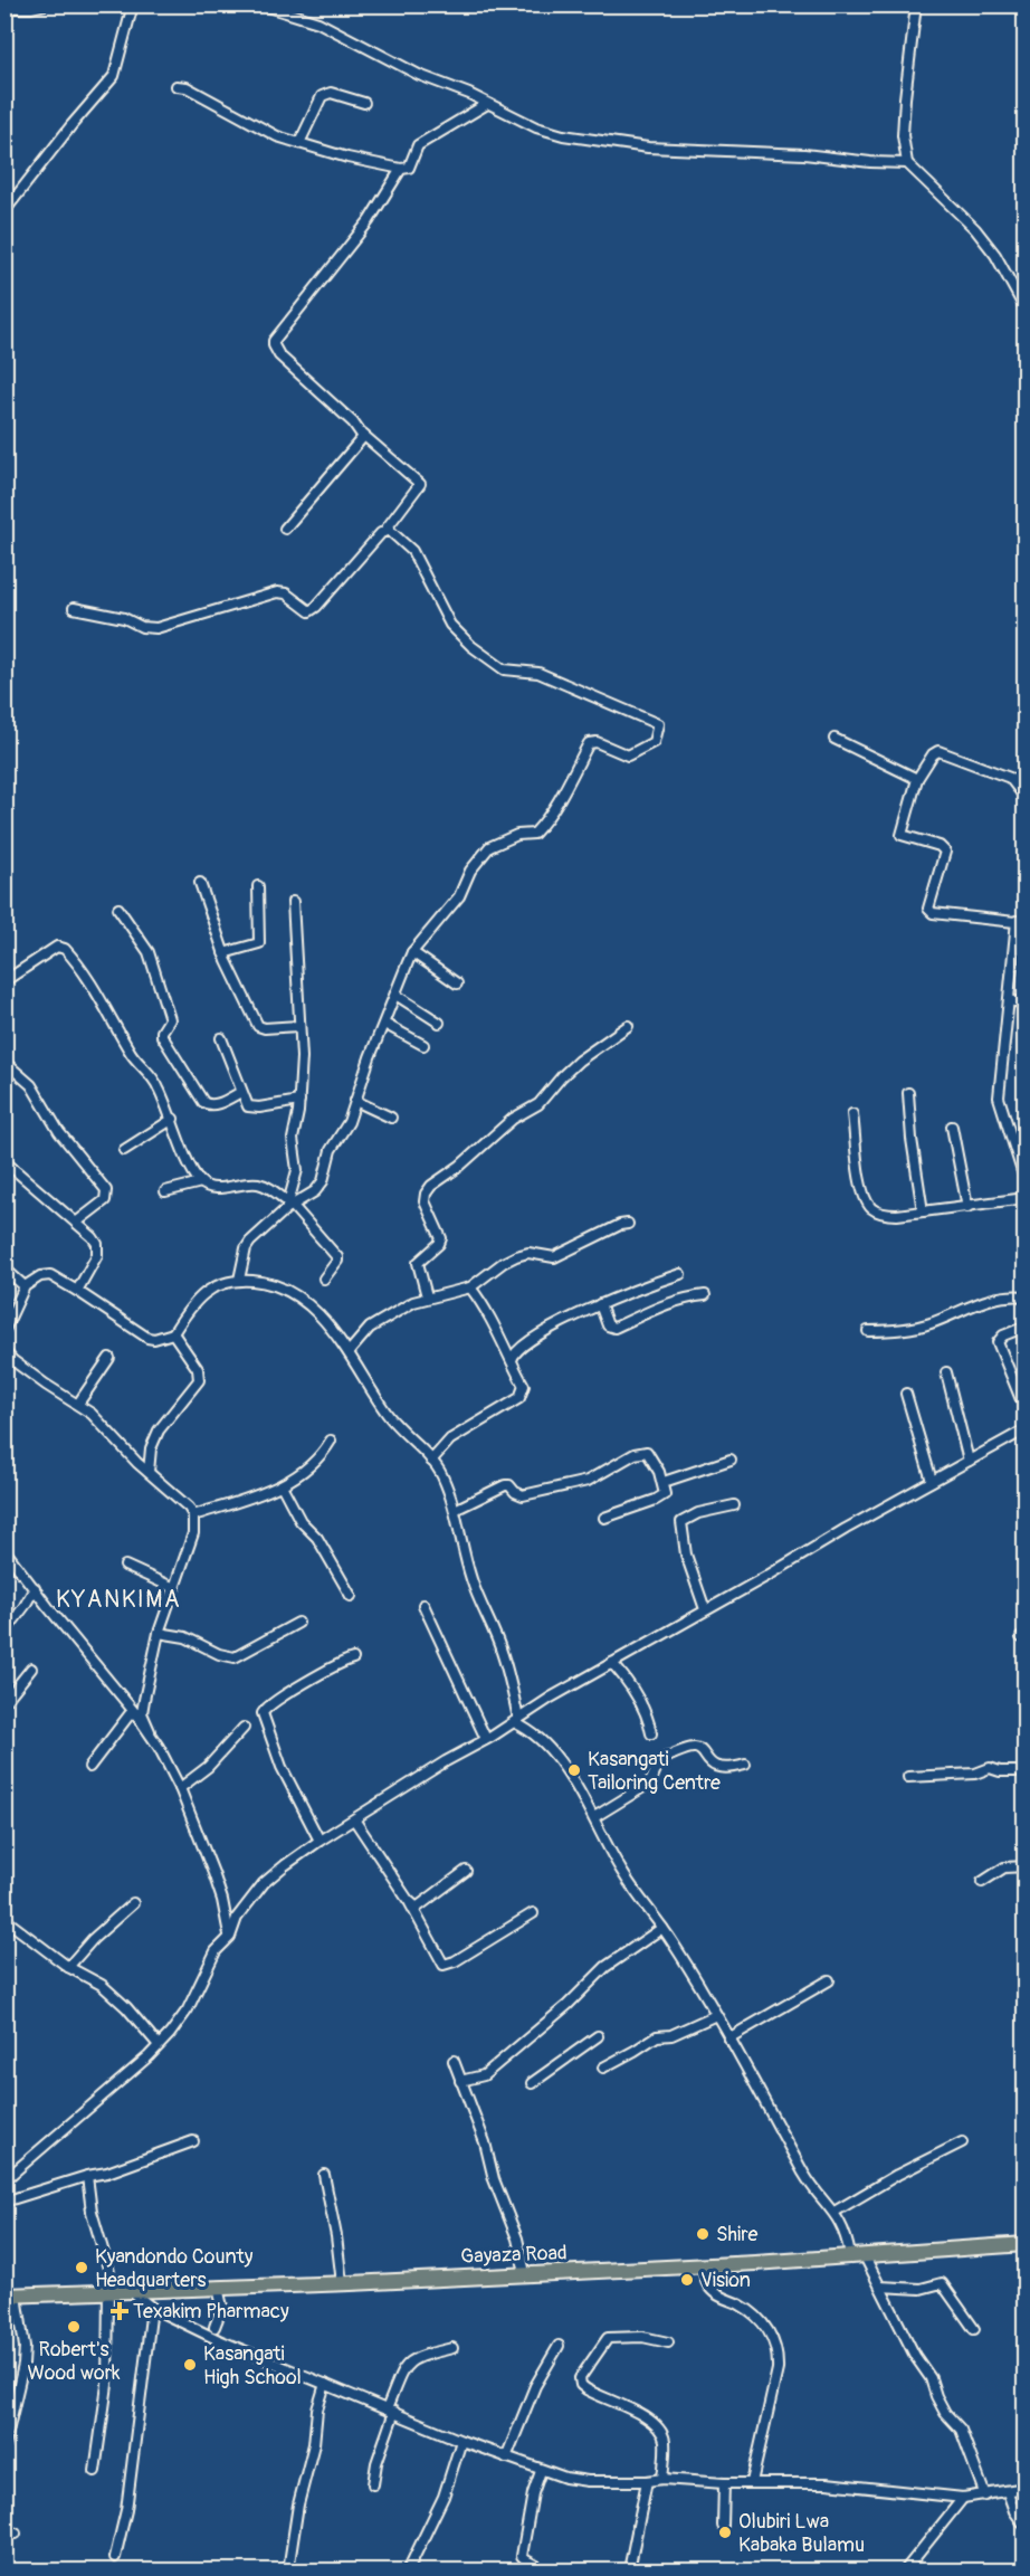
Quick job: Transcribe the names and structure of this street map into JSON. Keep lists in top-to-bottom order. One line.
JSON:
{"streets":{"main road":["Gayaza Road"]},"districts":["KYANKIMA"],"places":{"other":["Kasangati Tailoring Centre","Shire","Kyandondo County Headquarters","Vision","Robert's Wood work","Kasangati High School","Olubiri Lwa Kabaka Bulamu"],"health":["Texakim Pharmacy"]}}
